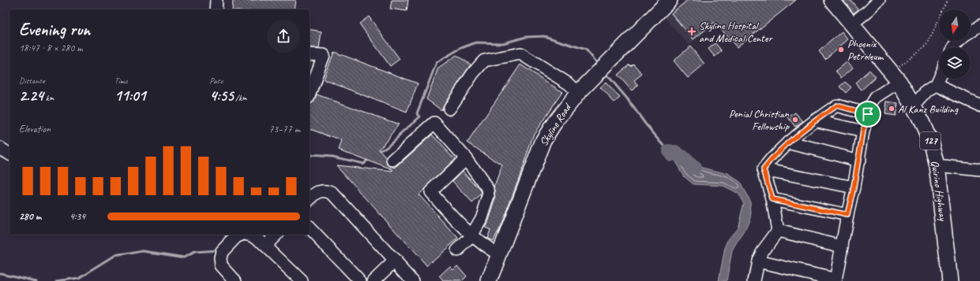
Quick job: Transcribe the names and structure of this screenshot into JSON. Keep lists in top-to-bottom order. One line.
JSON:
{"streets":{"main road":["Skyline Road","127","Quirino Highway"]},"places":{"health":["Skyline Hospital and Medical Center"],"other":["Phoenix Petroleum","Al Kanz Building","Penial Christian Fellowship"]},"north":"bottom","page":{"heading":["Evening run","18:47 · 8 × 280 m"],"stats":[["Distance","2.24 km"],["Time","11:01"],["Pace","4:55 /km"]],"chart":["Elevation","73–77 m"],"list":[{"name":"280 m","note":"4:34"}]}}
